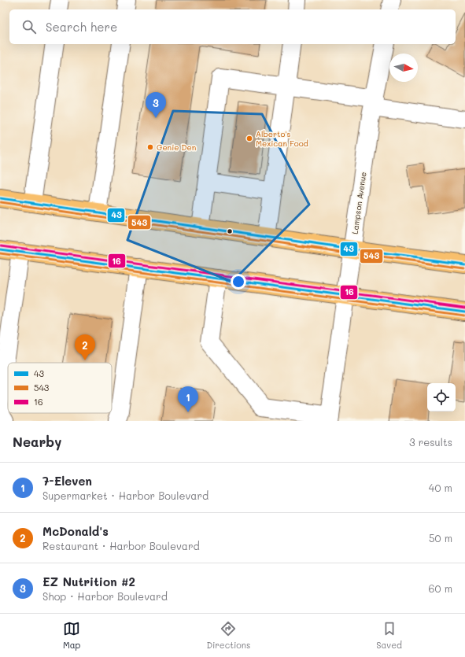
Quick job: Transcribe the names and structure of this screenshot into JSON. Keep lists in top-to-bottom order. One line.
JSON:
{"streets":{"street":["Lampson Avenue"]},"places":["Alberto's Mexican Food","Genie Den"],"lines":["transit line 43","transit line 543","transit line 16"],"legend":["43","543","16"],"north":"right","page":{"search":"Search here","pins":["3","2","1"],"heading":["Nearby","3 results"],"list":[{"mark":"1","name":"7-Eleven","note":"Supermarket · Harbor Boulevard","value":"40 m"},{"mark":"2","name":"McDonald's","note":"Restaurant · Harbor Boulevard","value":"50 m"},{"mark":"3","name":"EZ Nutrition #2","note":"Shop · Harbor Boulevard","value":"60 m"}],"nav":["Map","Directions","Saved"]}}
